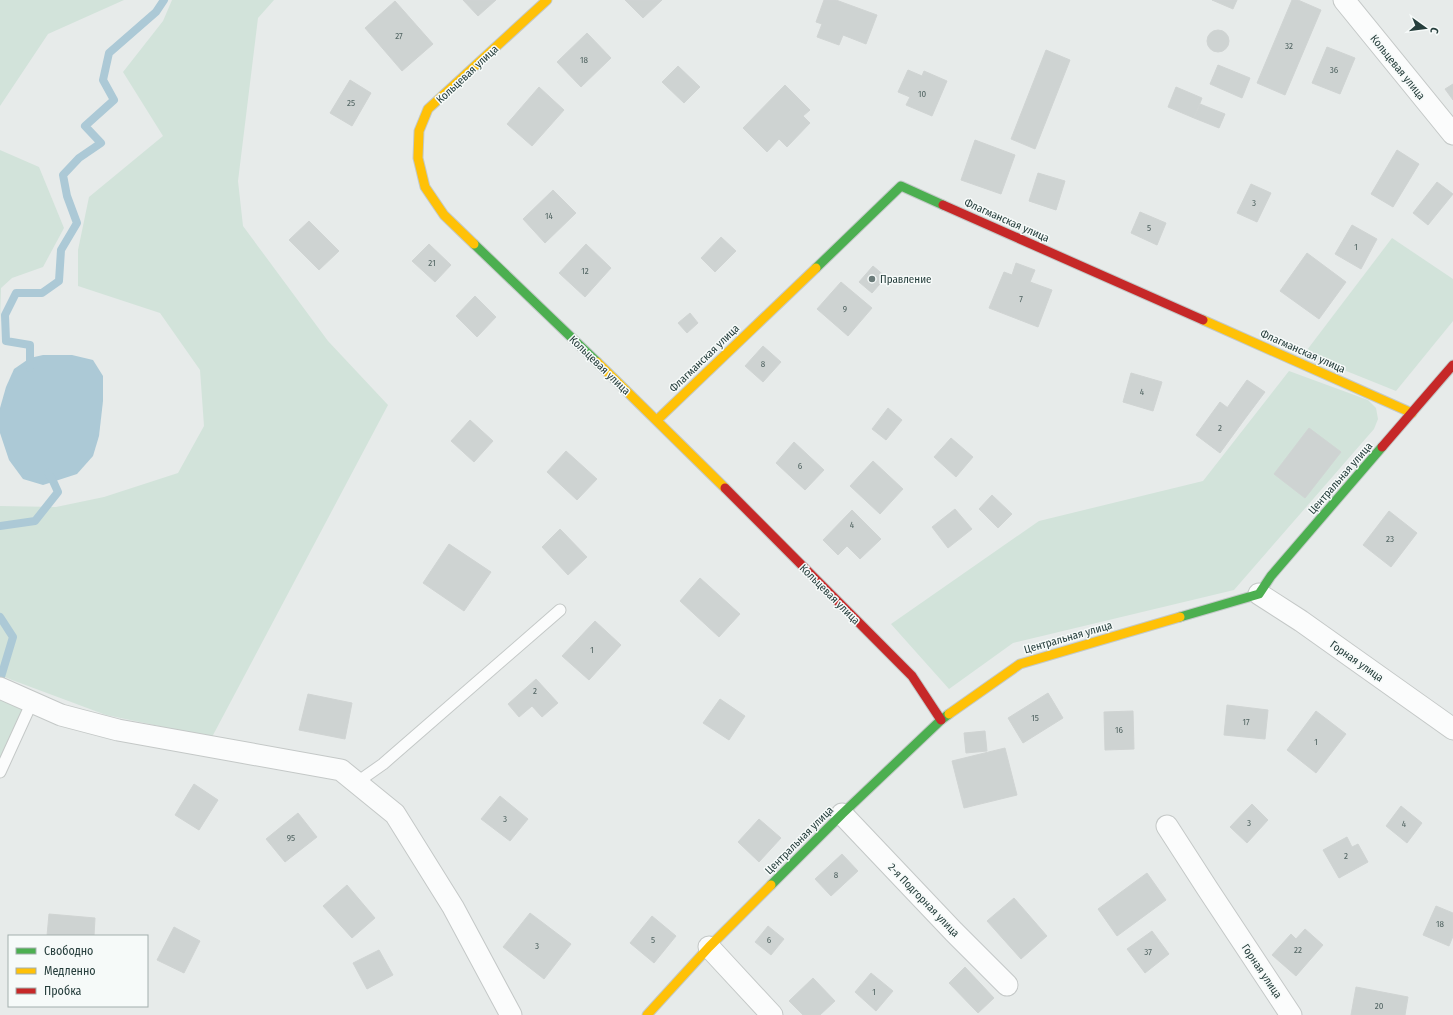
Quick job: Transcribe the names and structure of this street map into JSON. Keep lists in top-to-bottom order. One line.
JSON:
{"streets":{"street":["Кольцевая улица","Флагманская улица","Центральная улица","Горная улица","2-я Подгорная улица"]},"crossings":[["Кольцевая улица","Флагманская улица"],["Кольцевая улица","Центральная улица"],["Флагманская улица","Центральная улица"],["Центральная улица","Горная улица"],["Центральная улица","2-я Подгорная улица"]],"places":["Правление"],"house_numbers":["27","32","18","36","10","25","3","14","5","1","21","12","7","9","8","4","2","6","4","23","1","2","15","17","16","1","3","3","4","95","2","8","18","5","6","3","22","37","1","20"],"legend":["Свободно","Медленно","Пробка"],"north":"right"}
